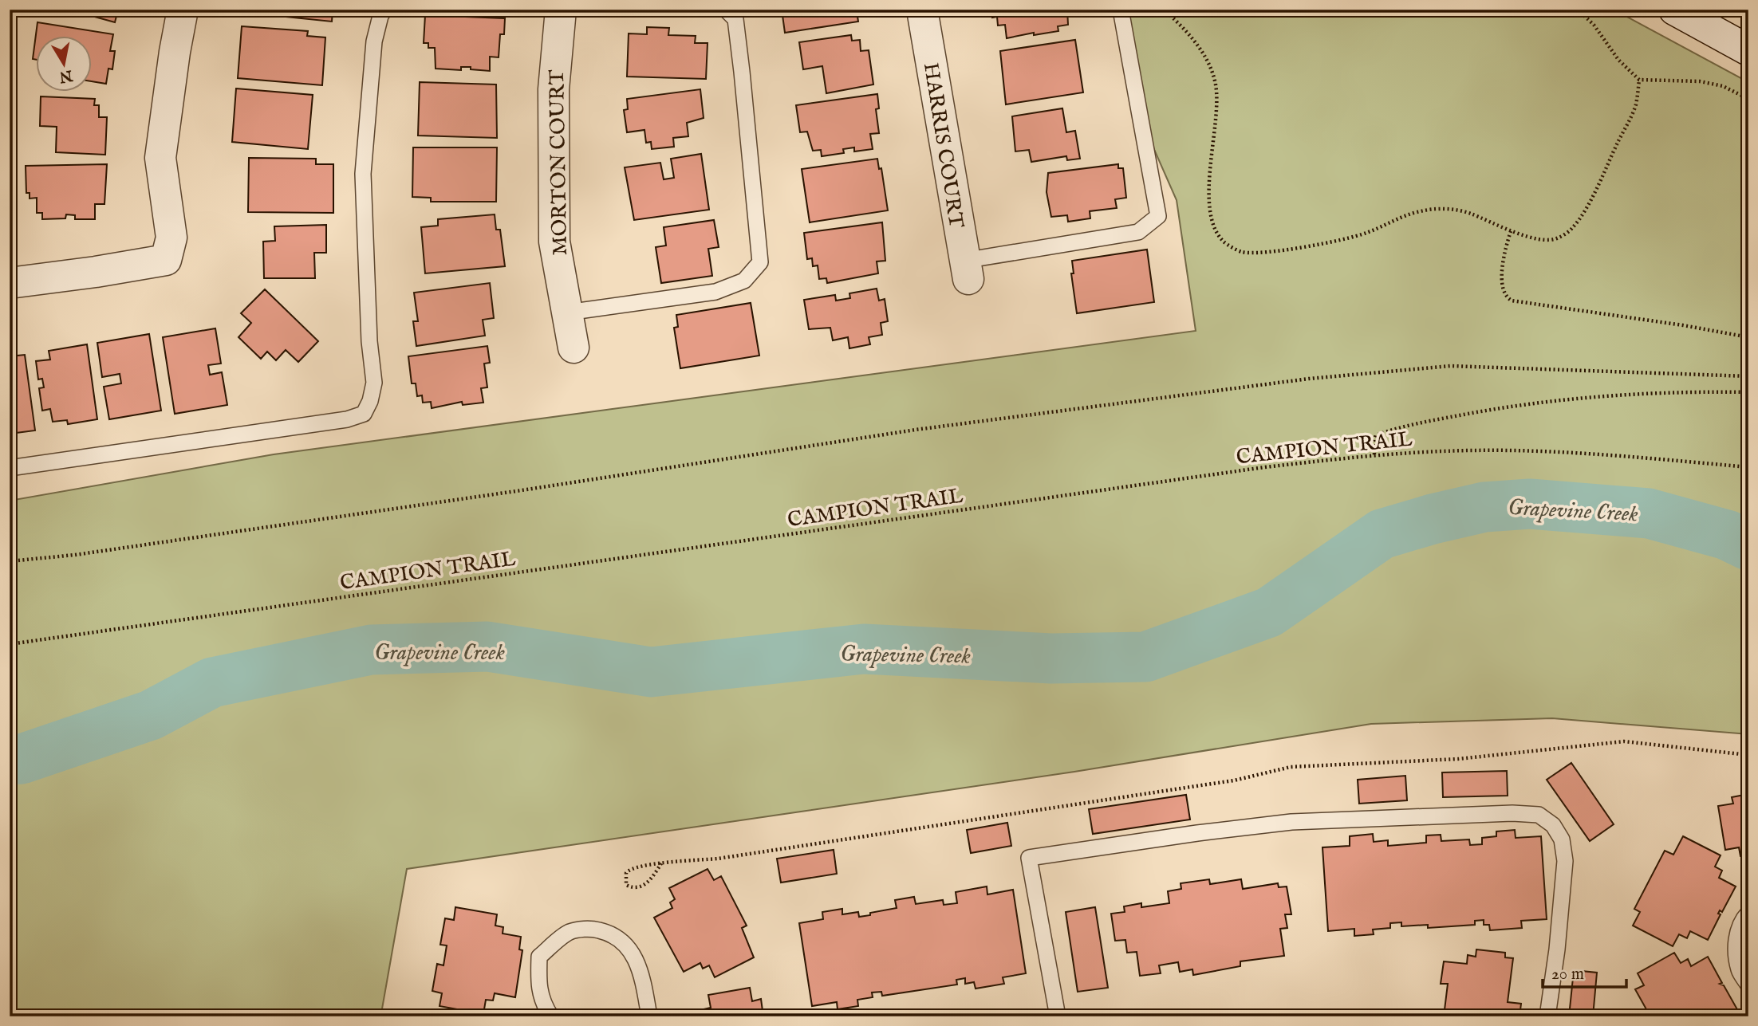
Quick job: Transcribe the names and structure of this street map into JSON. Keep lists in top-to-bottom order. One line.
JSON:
{"streets":{"street":["HARRIS COURT","MORTON COURT"],"path":["CAMPION TRAIL"]},"water":["Grapevine Creek"],"scale_bar":"20 m","north":"bottom"}
